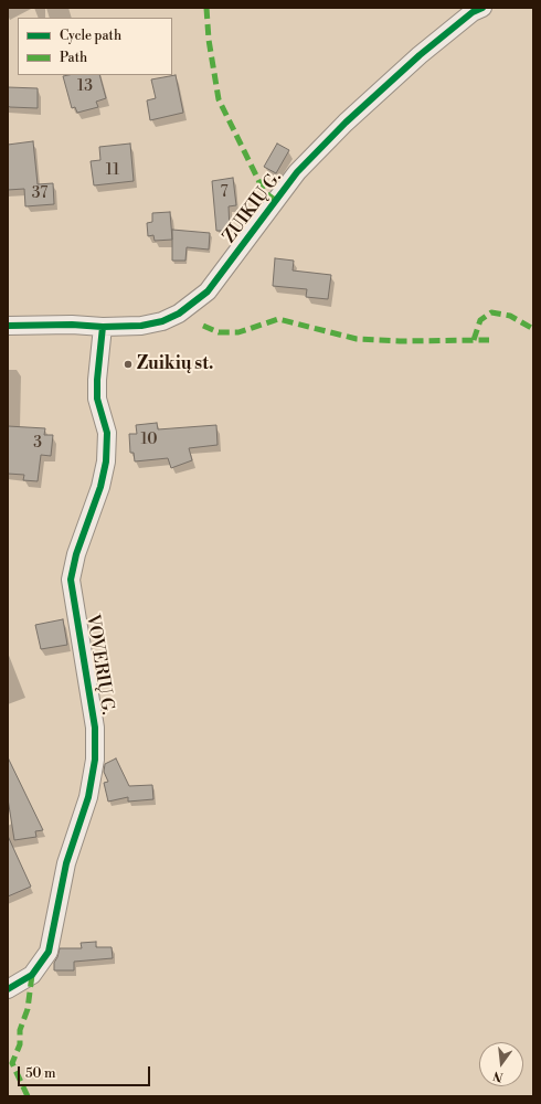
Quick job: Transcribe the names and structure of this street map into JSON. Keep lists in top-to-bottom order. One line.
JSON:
{"streets":{"street":["ZUIKIŲ G.","VOVERIŲ G."]},"crossings":[["ZUIKIŲ G.","VOVERIŲ G."]],"places":["Zuikių st."],"house_numbers":["13","11","7","37","10","3"],"legend":["Cycle path","Path"],"scale_bar":"50 m","north":"bottom"}
